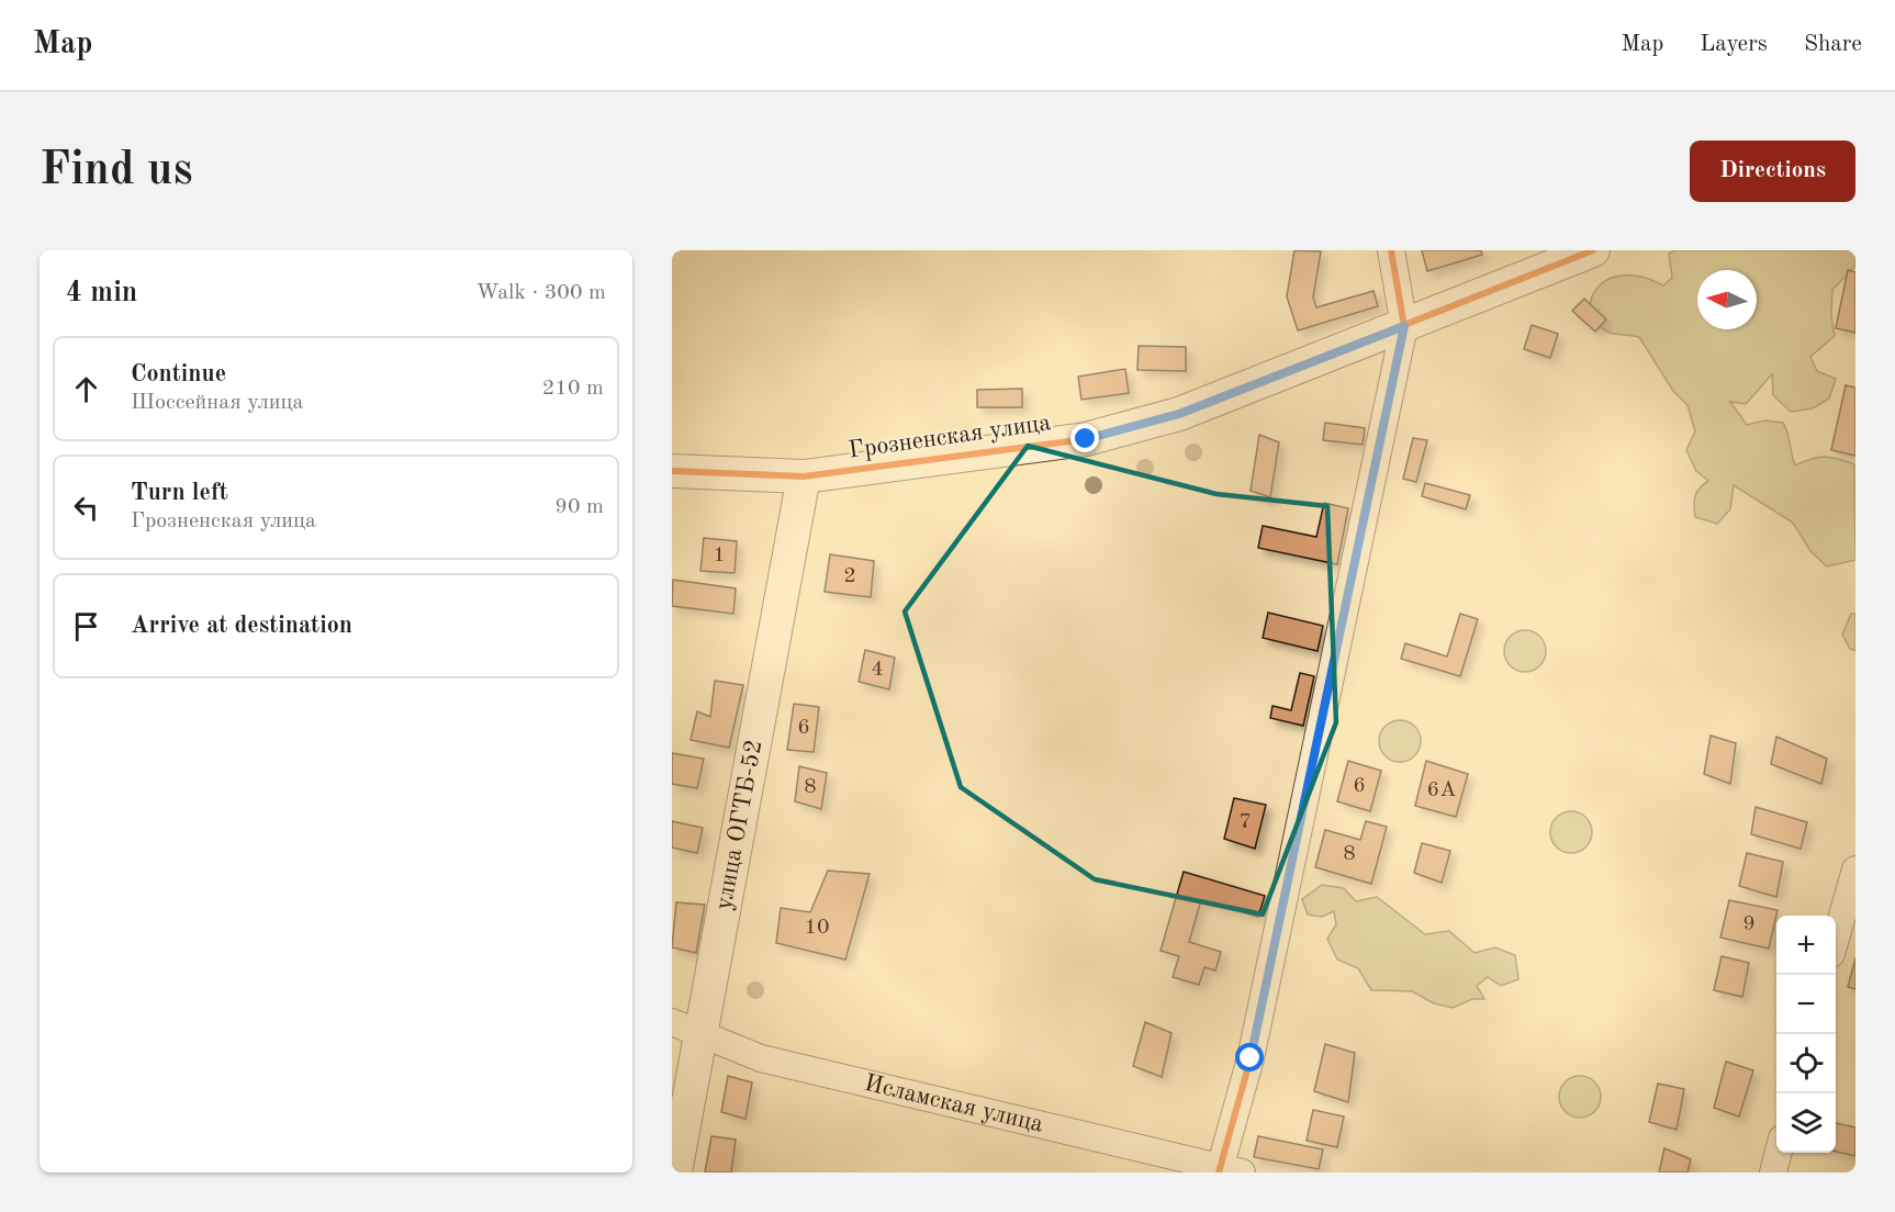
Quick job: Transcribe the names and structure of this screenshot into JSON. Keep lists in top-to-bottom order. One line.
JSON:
{"streets":{"street":["Грозненская улица","улица ОГТБ-52","Исламская улица"]},"crossings":[["Грозненская улица","улица ОГТБ-52"],["улица ОГТБ-52","Исламская улица"]],"house_numbers":["1","2","4","6","6","8","6А","7","8","9","10"],"north":"left","page":{"header":"Map","nav":["Map","Layers","Share"],"buttons":"Directions","title":"Find us","heading":["4 min","Walk · 300 m"],"list":[["Continue","Шоссейная улица","210 m"],["Turn left","Грозненская улица","90 m"],"Arrive at destination"],"map_buttons":["+","−"]}}
